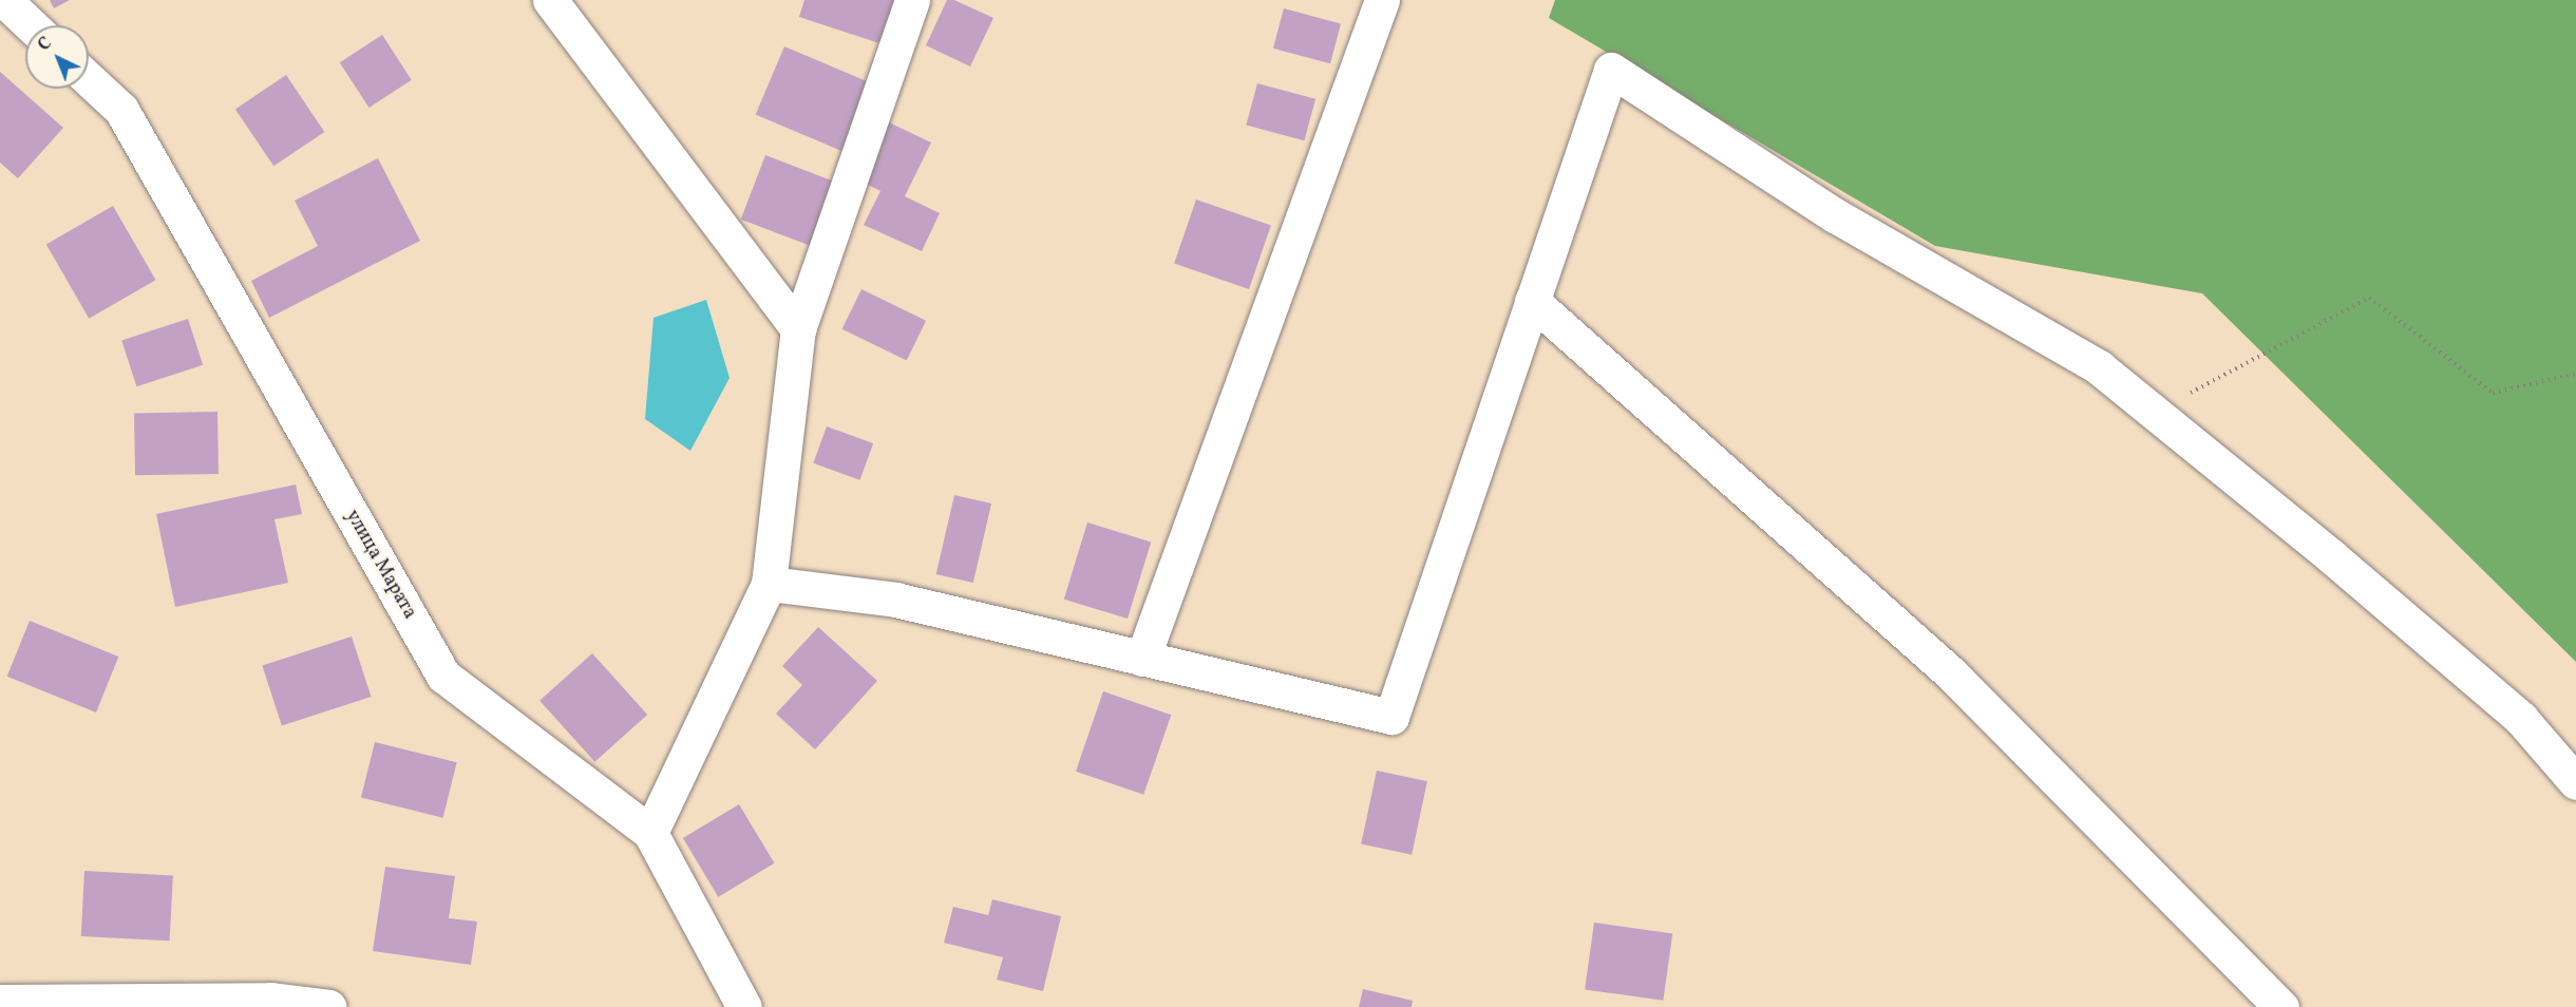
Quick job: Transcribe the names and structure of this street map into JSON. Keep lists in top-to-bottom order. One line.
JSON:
{"streets":{"street":["улица Марата"]},"north":"top left"}
